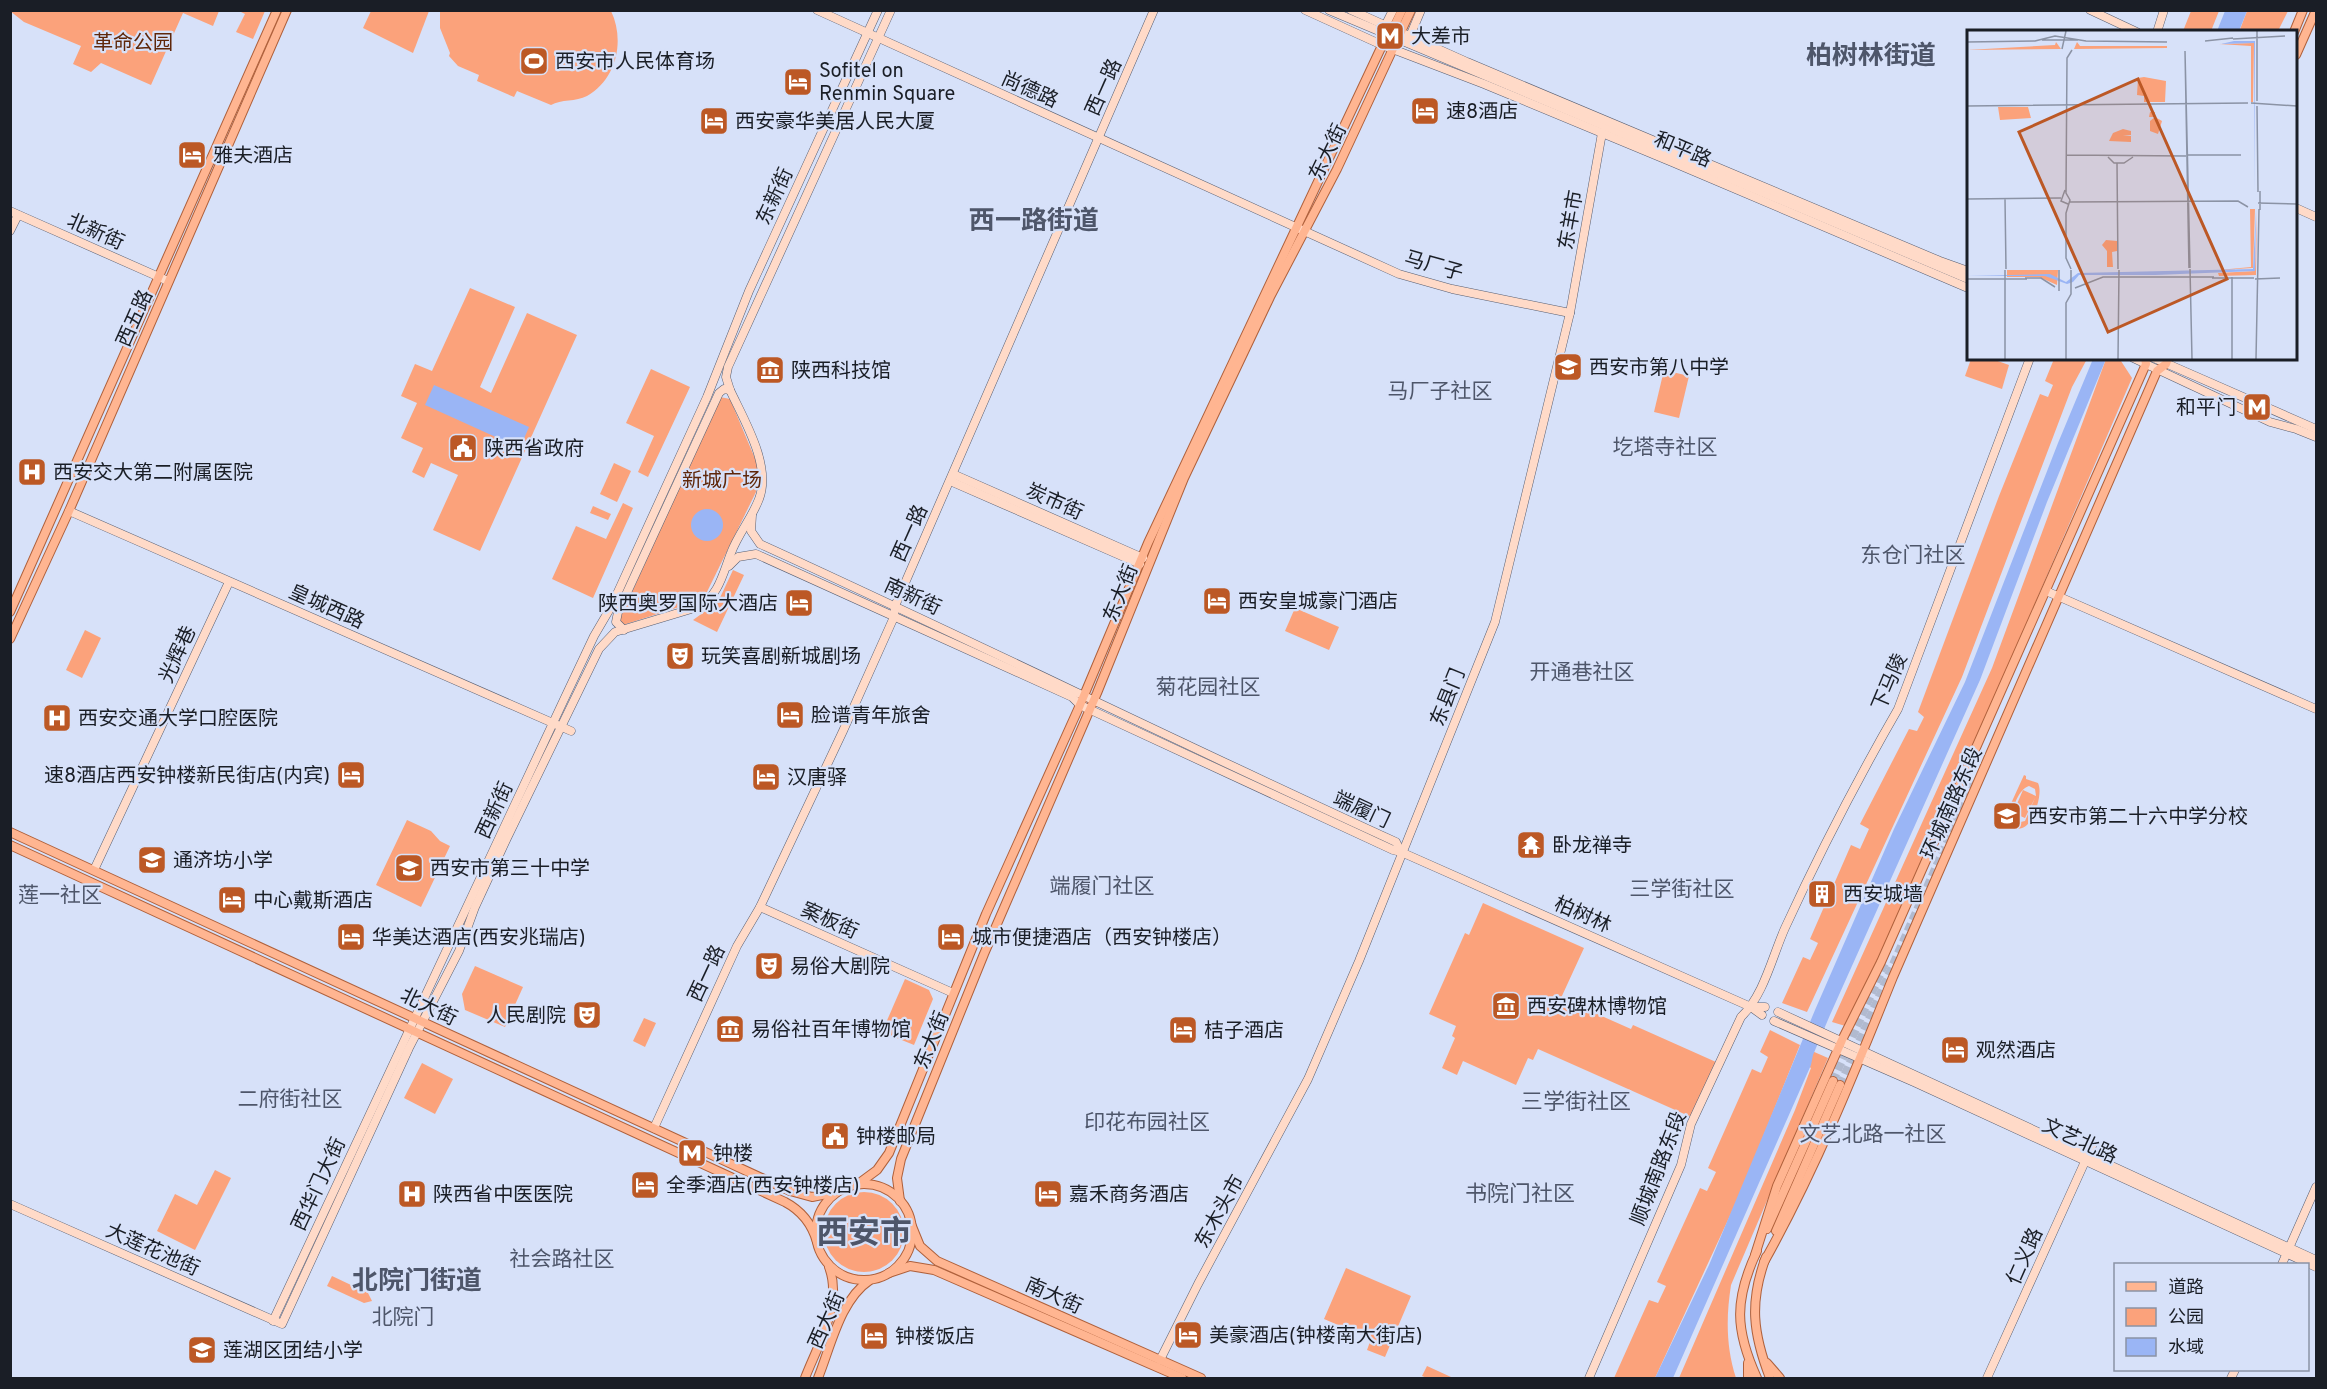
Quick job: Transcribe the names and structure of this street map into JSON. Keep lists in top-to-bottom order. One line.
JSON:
{"streets":{"main road":["东大街","西五路","环城南路东段","北大街","南大街","西大街"],"street":["西一路","尚德路","和平路","东新街","东羊市","北新街","马厂子","炭市街","南新街","皇城西路","光辉巷","下马陵","东县门","端履门","西新街","柏树林","案板街","文艺北路","顺城南路东段","西华门大街","东木头市","大莲花池街","仁义路"]},"crossings":[["西一路","尚德路"],["西一路","炭市街"],["西一路","南新街"],["西一路","案板街"],["西一路","北大街"],["尚德路","东大街"],["尚德路","东新街"],["尚德路","马厂子"],["和平路","东大街"],["和平路","东羊市"],["东大街","马厂子"],["东大街","炭市街"],["东大街","南新街"],["东大街","端履门"],["东大街","案板街"],["东大街","北大街"],["东大街","南大街"],["东大街","西大街"],["东新街","西新街"],["东羊市","马厂子"],["东羊市","东县门"],["北新街","西五路"],["马厂子","东县门"],["西五路","皇城西路"],["南新街","端履门"],["南新街","西新街"],["皇城西路","光辉巷"],["皇城西路","西新街"],["光辉巷","北大街"],["下马陵","柏树林"],["下马陵","顺城南路东段"],["东县门","端履门"],["东县门","柏树林"],["东县门","东木头市"],["环城南路东段","文艺北路"],["端履门","柏树林"],["西新街","北大街"],["西新街","西华门大街"],["柏树林","顺城南路东段"],["北大街","西华门大街"],["北大街","南大街"],["北大街","西大街"],["文艺北路","仁义路"],["西华门大街","大莲花池街"],["东木头市","南大街"],["南大街","西大街"]],"districts":["柏树林街道","西一路街道","马厂子社区","圪塔寺社区","东仓门社区","开通巷社区","菊花园社区","端履门社区","三学街社区","莲一社区","二府街社区","三学街社区","印花布园社区","文艺北路一社区","书院门社区","西安市","社会路社区","北院门街道","北院门"],"parks":["革命公园","新城广场"],"places":{"metro station":["大差市","和平门","钟楼"],"sports":["西安市人民体育场"],"hotel":["Sofitel on Renmin Square","速8酒店","西安豪华美居人民大厦","雅夫酒店","西安皇城豪门酒店","陕西奥罗国际大酒店","脸谱青年旅舍","速8酒店西安钟楼新民街店(内宾)","汉唐驿","中心戴斯酒店","华美达酒店(西安兆瑞店)","城市便捷酒店（西安钟楼店）","桔子酒店","观然酒店","全季酒店(西安钟楼店)","嘉禾商务酒店","美豪酒店(钟楼南大街店)","钟楼饭店"],"school or university":["西安市第八中学","西安市第二十六中学分校","通济坊小学","西安市第三十中学","莲湖区团结小学"],"museum":["陕西科技馆","西安碑林博物馆","易俗社百年博物馆"],"public building":["陕西省政府","钟楼邮局"],"hospital":["西安交大第二附属医院","西安交通大学口腔医院","陕西省中医医院"],"theatre":["玩笑喜剧·新城剧场","易俗大剧院","人民剧院"],"temple":["卧龙禅寺"],"building":["西安城墙"]},"legend":["道路","公园","水域"]}
